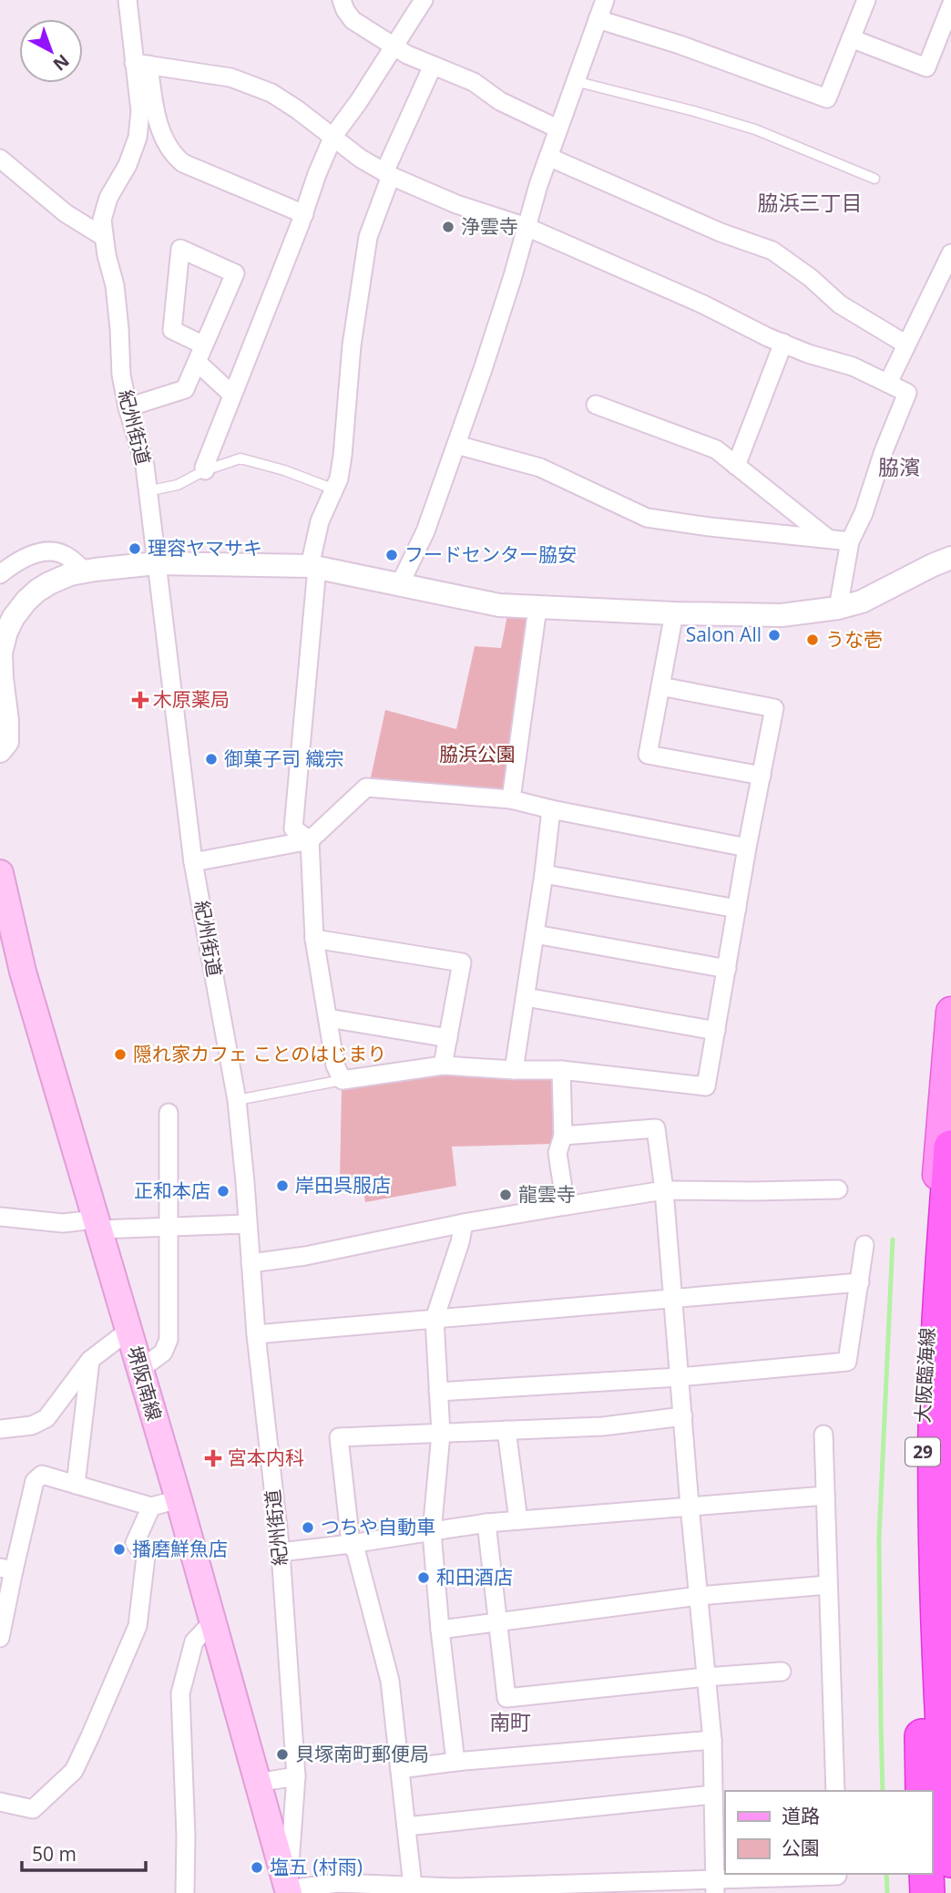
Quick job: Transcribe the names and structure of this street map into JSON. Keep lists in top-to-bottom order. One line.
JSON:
{"streets":{"main road":["大阪臨海線","堺阪南線","29"],"street":["紀州街道"]},"crossings":[["紀州街道","堺阪南線"]],"districts":["脇浜三丁目","脇濱","南町"],"parks":["脇浜公園"],"places":{"other":["浄雲寺","理容ヤマサキ","フードセンター脇安","Salon All","うな壱","御菓子司 織宗","隠れ家カフェ ことのはじまり","岸田呉服店","正和本店","龍雲寺","つちや自動車","播磨鮮魚店","和田酒店","貝塚南町郵便局","塩五 (村雨)"],"health":["木原薬局","宮本内科"]},"legend":["道路","公園"],"scale_bar":"50 m","north":"bottom right"}
